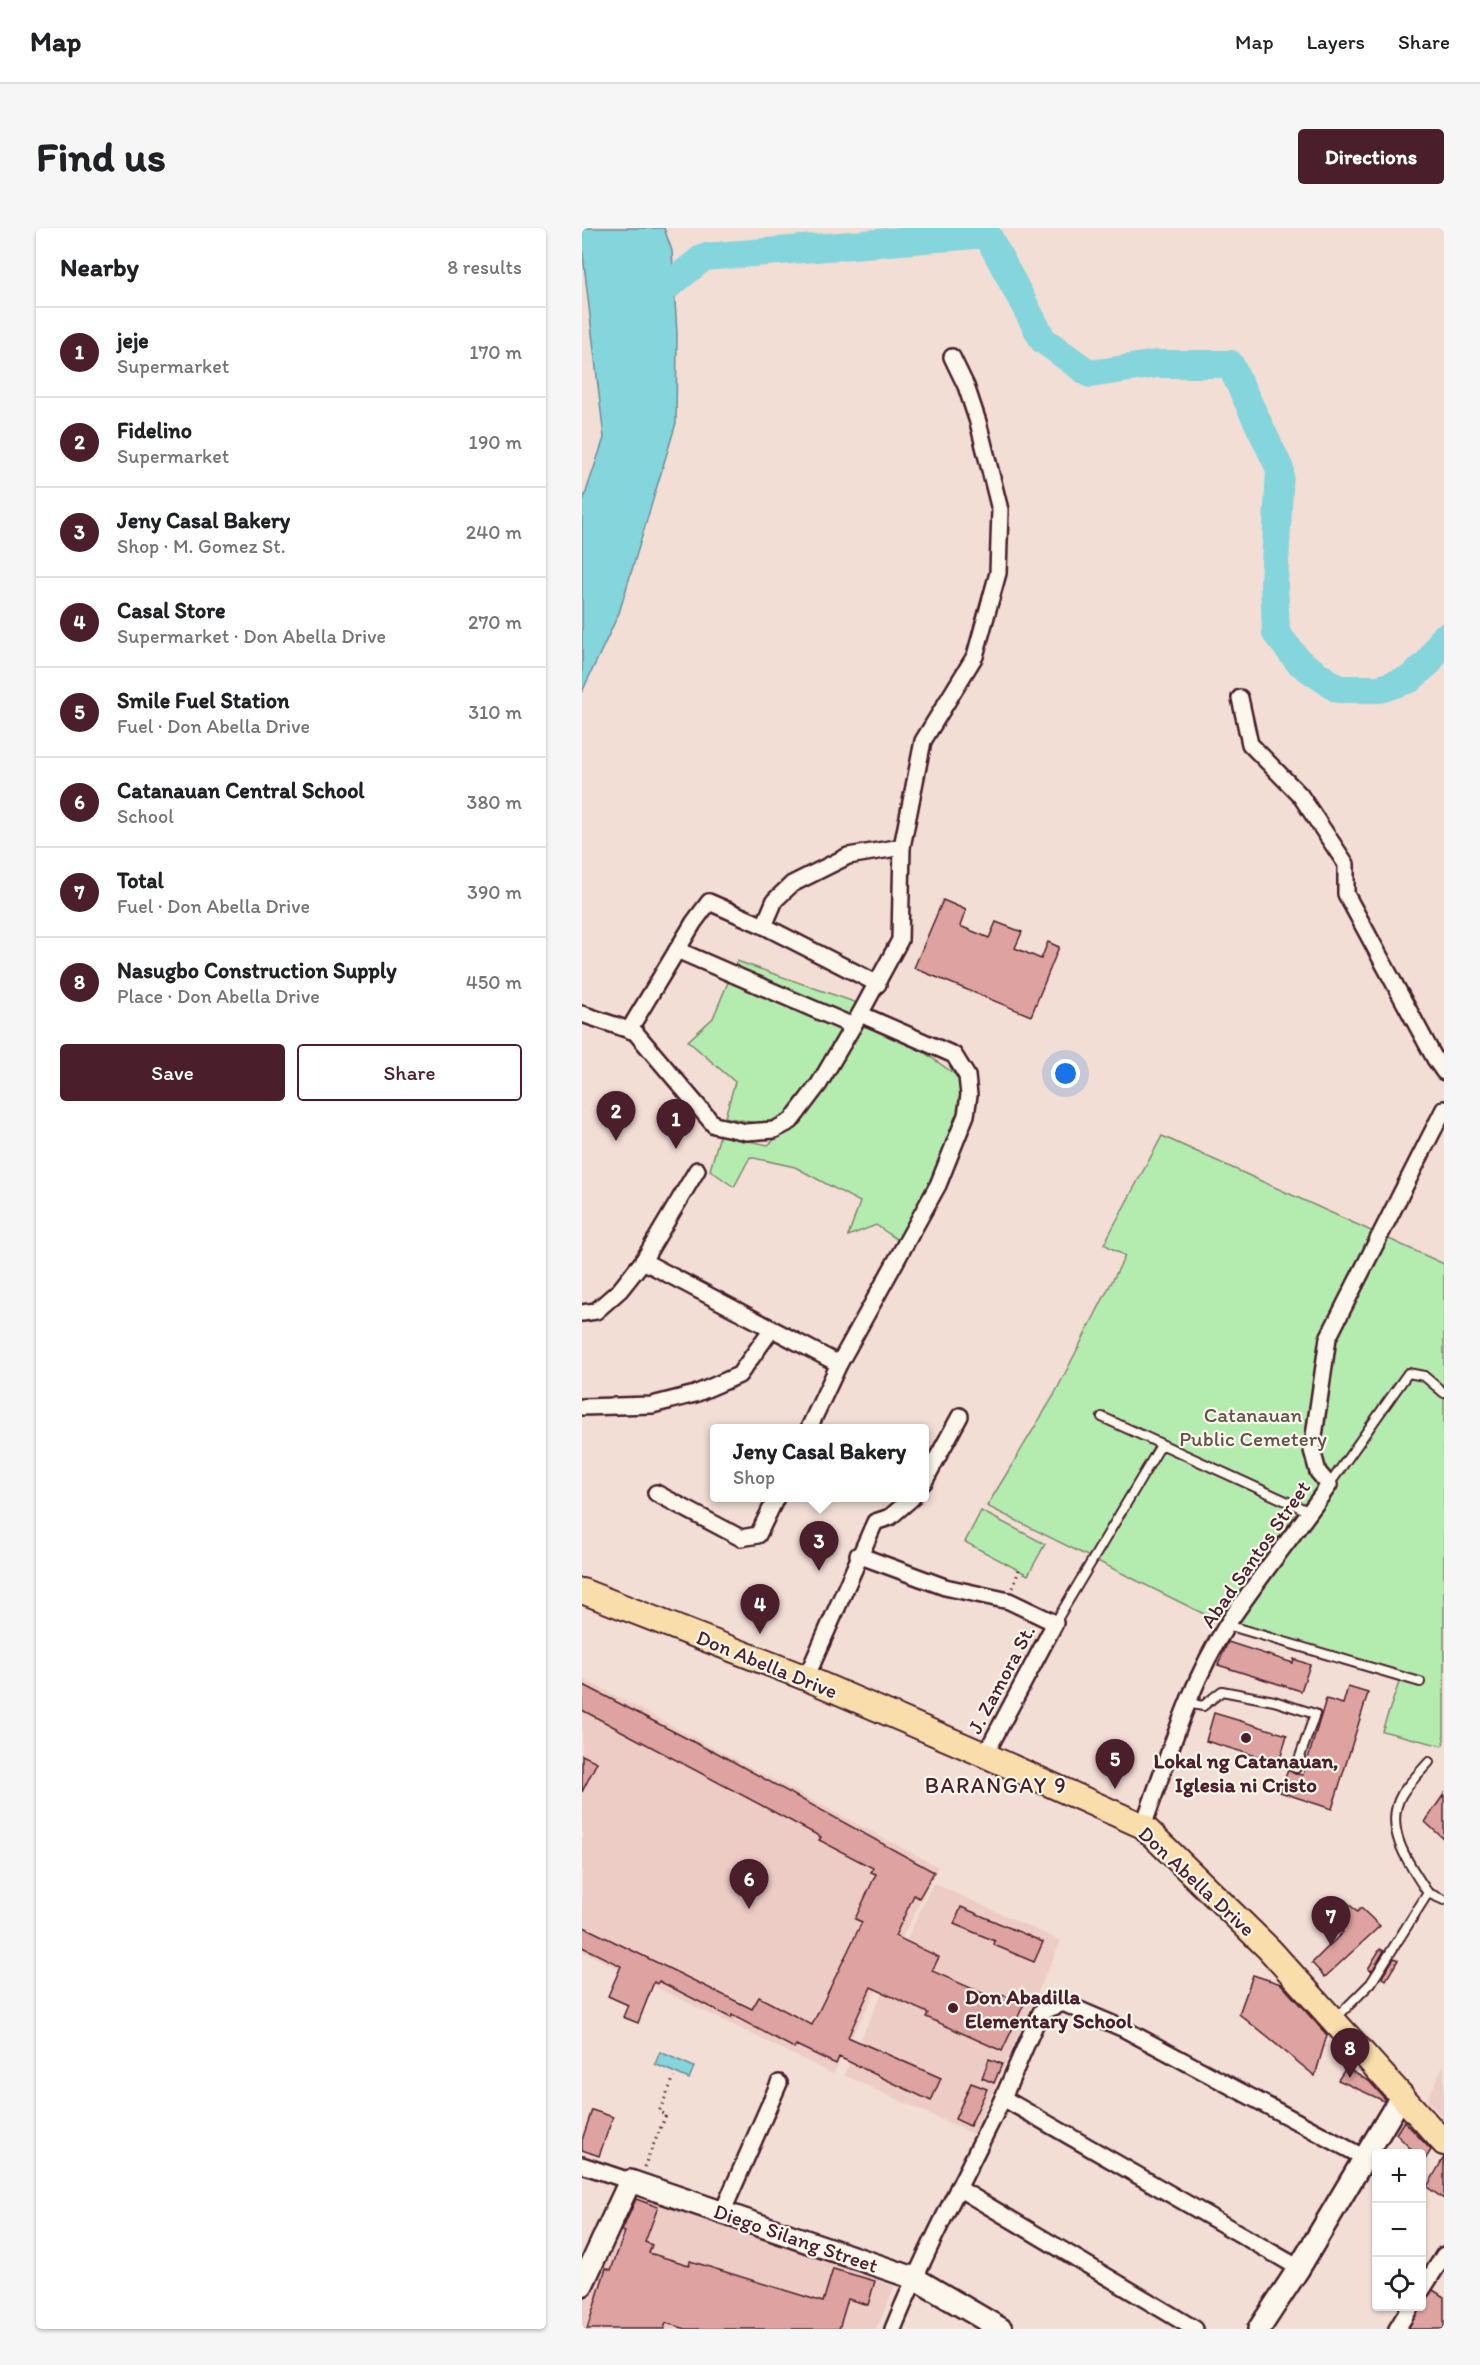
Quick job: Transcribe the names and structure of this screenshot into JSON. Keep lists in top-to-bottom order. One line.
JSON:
{"streets":{"main road":["Don Abella Drive"],"street":["Abad Santos Street","J. Zamora St.","Diego Silang Street"]},"crossings":[["Abad Santos Street","Don Abella Drive"],["Don Abella Drive","J. Zamora St."]],"districts":["BARANGAY 9"],"parks":["Catanauan Public Cemetery"],"places":["Lokal ng Catanauan, Iglesia ni Cristo","Don Abadilla Elementary School"],"page":{"header":"Map","nav":["Map","Layers","Share"],"buttons":["Directions",["Save","Share"]],"title":"Find us","heading":["Nearby","8 results"],"list":[{"mark":"1","name":"jeje","note":"Supermarket","value":"170 m"},{"mark":"2","name":"Fidelino","note":"Supermarket","value":"190 m"},{"mark":"3","name":"Jeny Casal Bakery","note":"Shop · M. Gomez St.","value":"240 m"},{"mark":"4","name":"Casal Store","note":"Supermarket · Don Abella Drive","value":"270 m"},{"mark":"5","name":"Smile Fuel Station","note":"Fuel · Don Abella Drive","value":"310 m"},{"mark":"6","name":"Catanauan Central School","note":"School","value":"380 m"},{"mark":"7","name":"Total","note":"Fuel · Don Abella Drive","value":"390 m"},{"mark":"8","name":"Nasugbo Construction Supply","note":"Place · Don Abella Drive","value":"450 m"}],"pins":["2","1","3","4","5","6","7","8"],"popup":["Jeny Casal Bakery","Shop"],"map_buttons":["+","−"]}}
